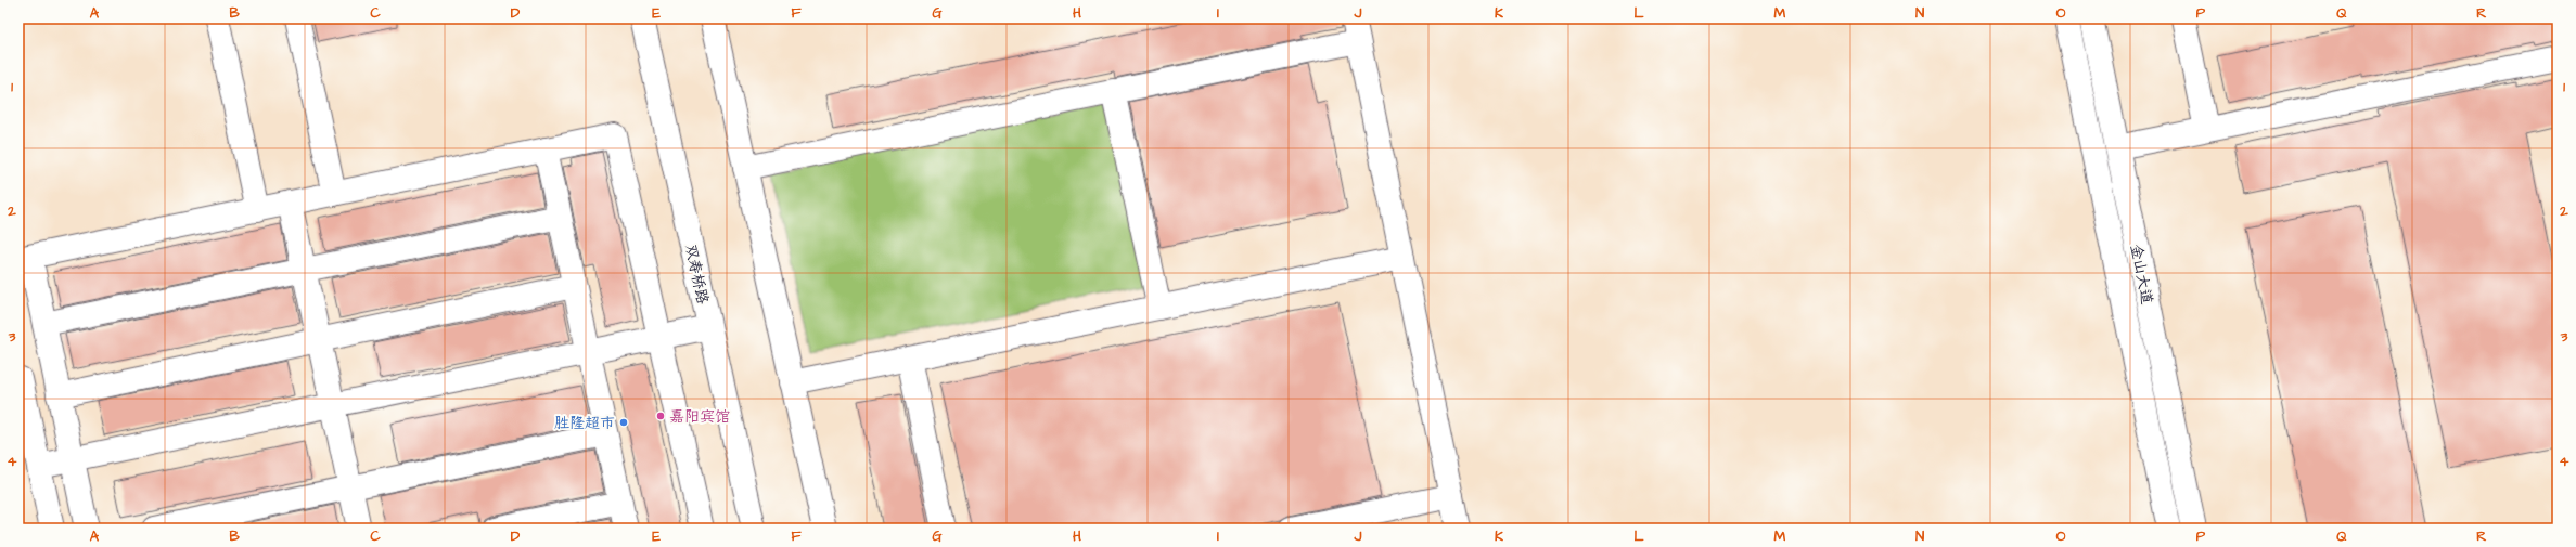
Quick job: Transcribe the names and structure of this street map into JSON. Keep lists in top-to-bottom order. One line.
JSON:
{"streets":{"street":["双寿桥路","金山大道"]},"places":["嘉阳宾馆","胜隆超市"],"grid":{"columns":["A","B","C","D","E","F","G","H","I","J","K","L","M","N","O","P","Q","R"],"rows":["1","2","3","4"]}}
